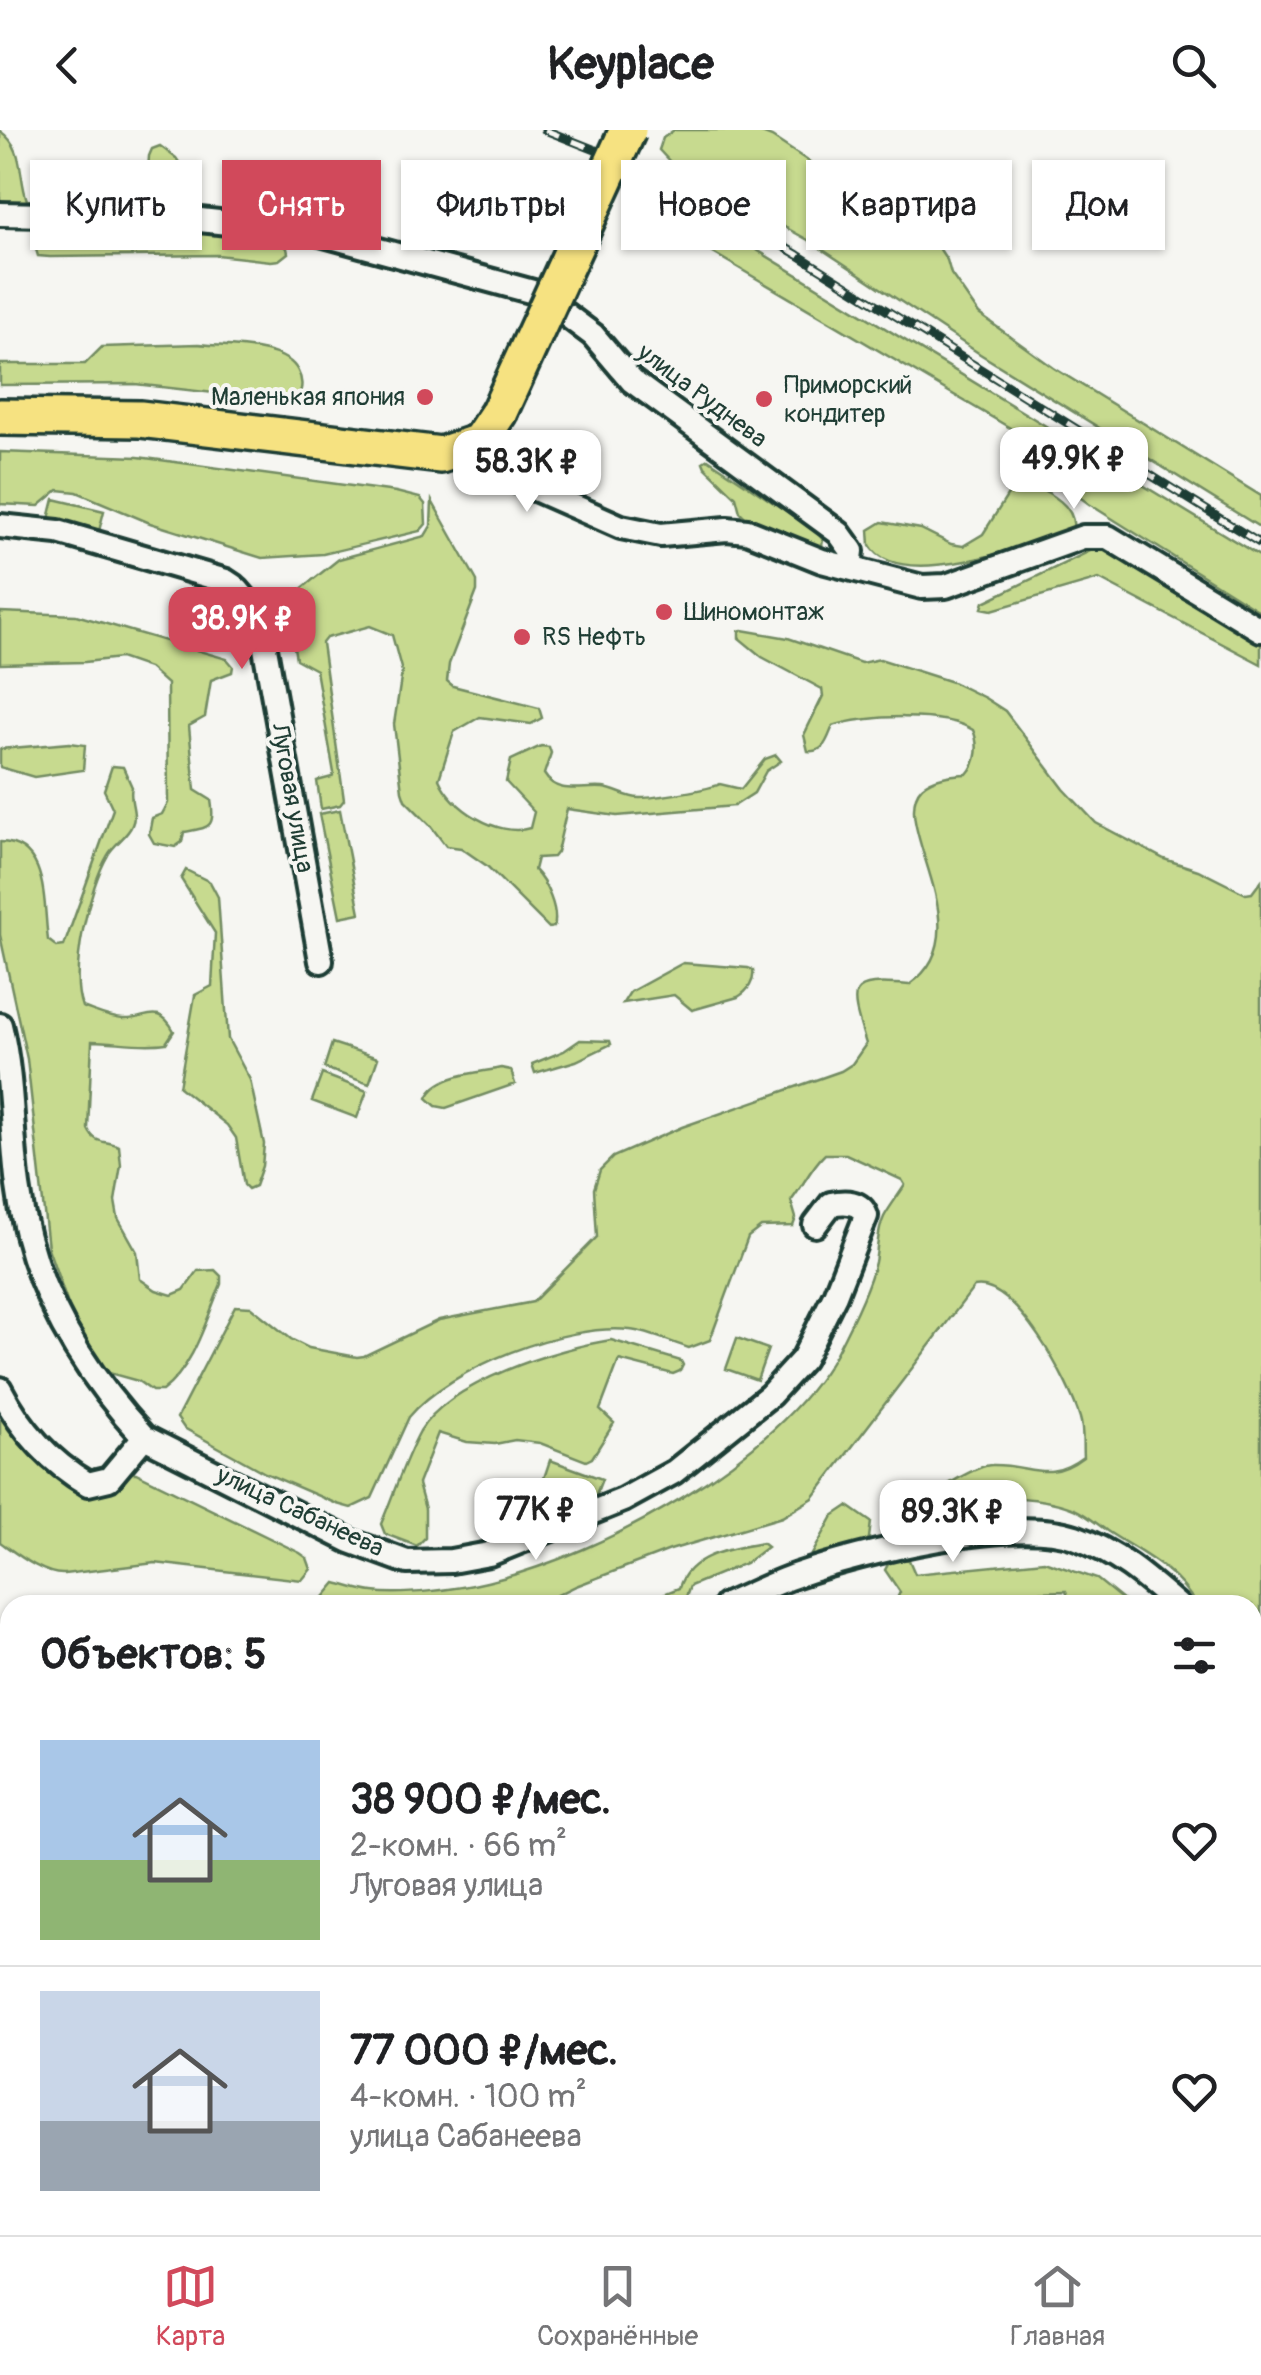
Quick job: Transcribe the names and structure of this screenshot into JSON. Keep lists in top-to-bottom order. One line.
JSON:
{"streets":{"street":["улица Руднева","Луговая улица","улица Сабанеева"]},"places":["Маленькая япония","Приморский кондитер","Шиномонтаж","RS Нефть"],"page":{"header":"Keyplace","chip":["Купить","Снять","Фильтры","Новое","Квартира","Дом"],"price":["49.9K ₽","58.3K ₽","38.9K ₽","77K ₽","89.3K ₽"],"heading":"Объектов: 5","list":[{"name":"38 900 ₽/мес.","note":"2-комн. · 66 m² · Луговая улица"},{"name":"77 000 ₽/мес.","note":"4-комн. · 100 m² · улица Сабанеева"}],"tabs":["Карта","Сохранённые","Главная"]}}
